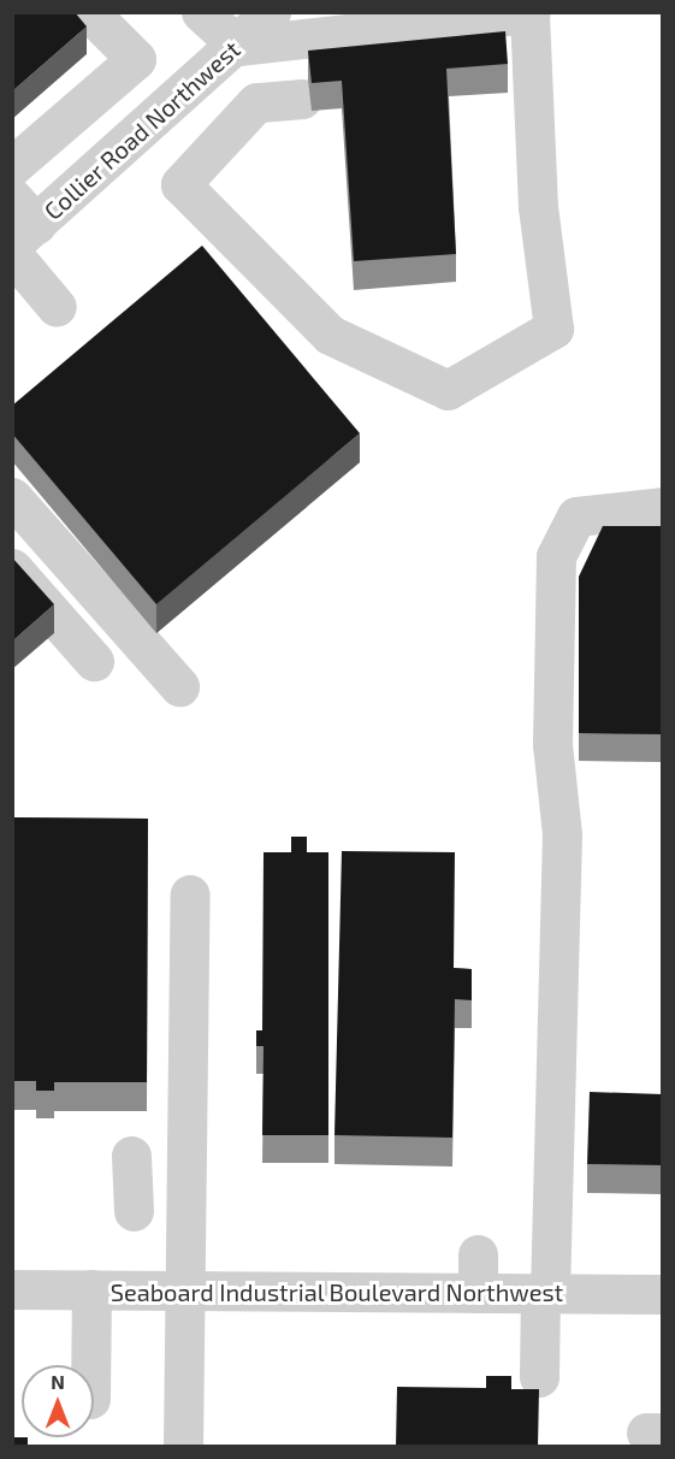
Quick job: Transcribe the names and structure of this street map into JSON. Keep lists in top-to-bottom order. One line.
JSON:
{"streets":{"street":["Collier Road Northwest","Seaboard Industrial Boulevard Northwest"]},"north":"top"}
